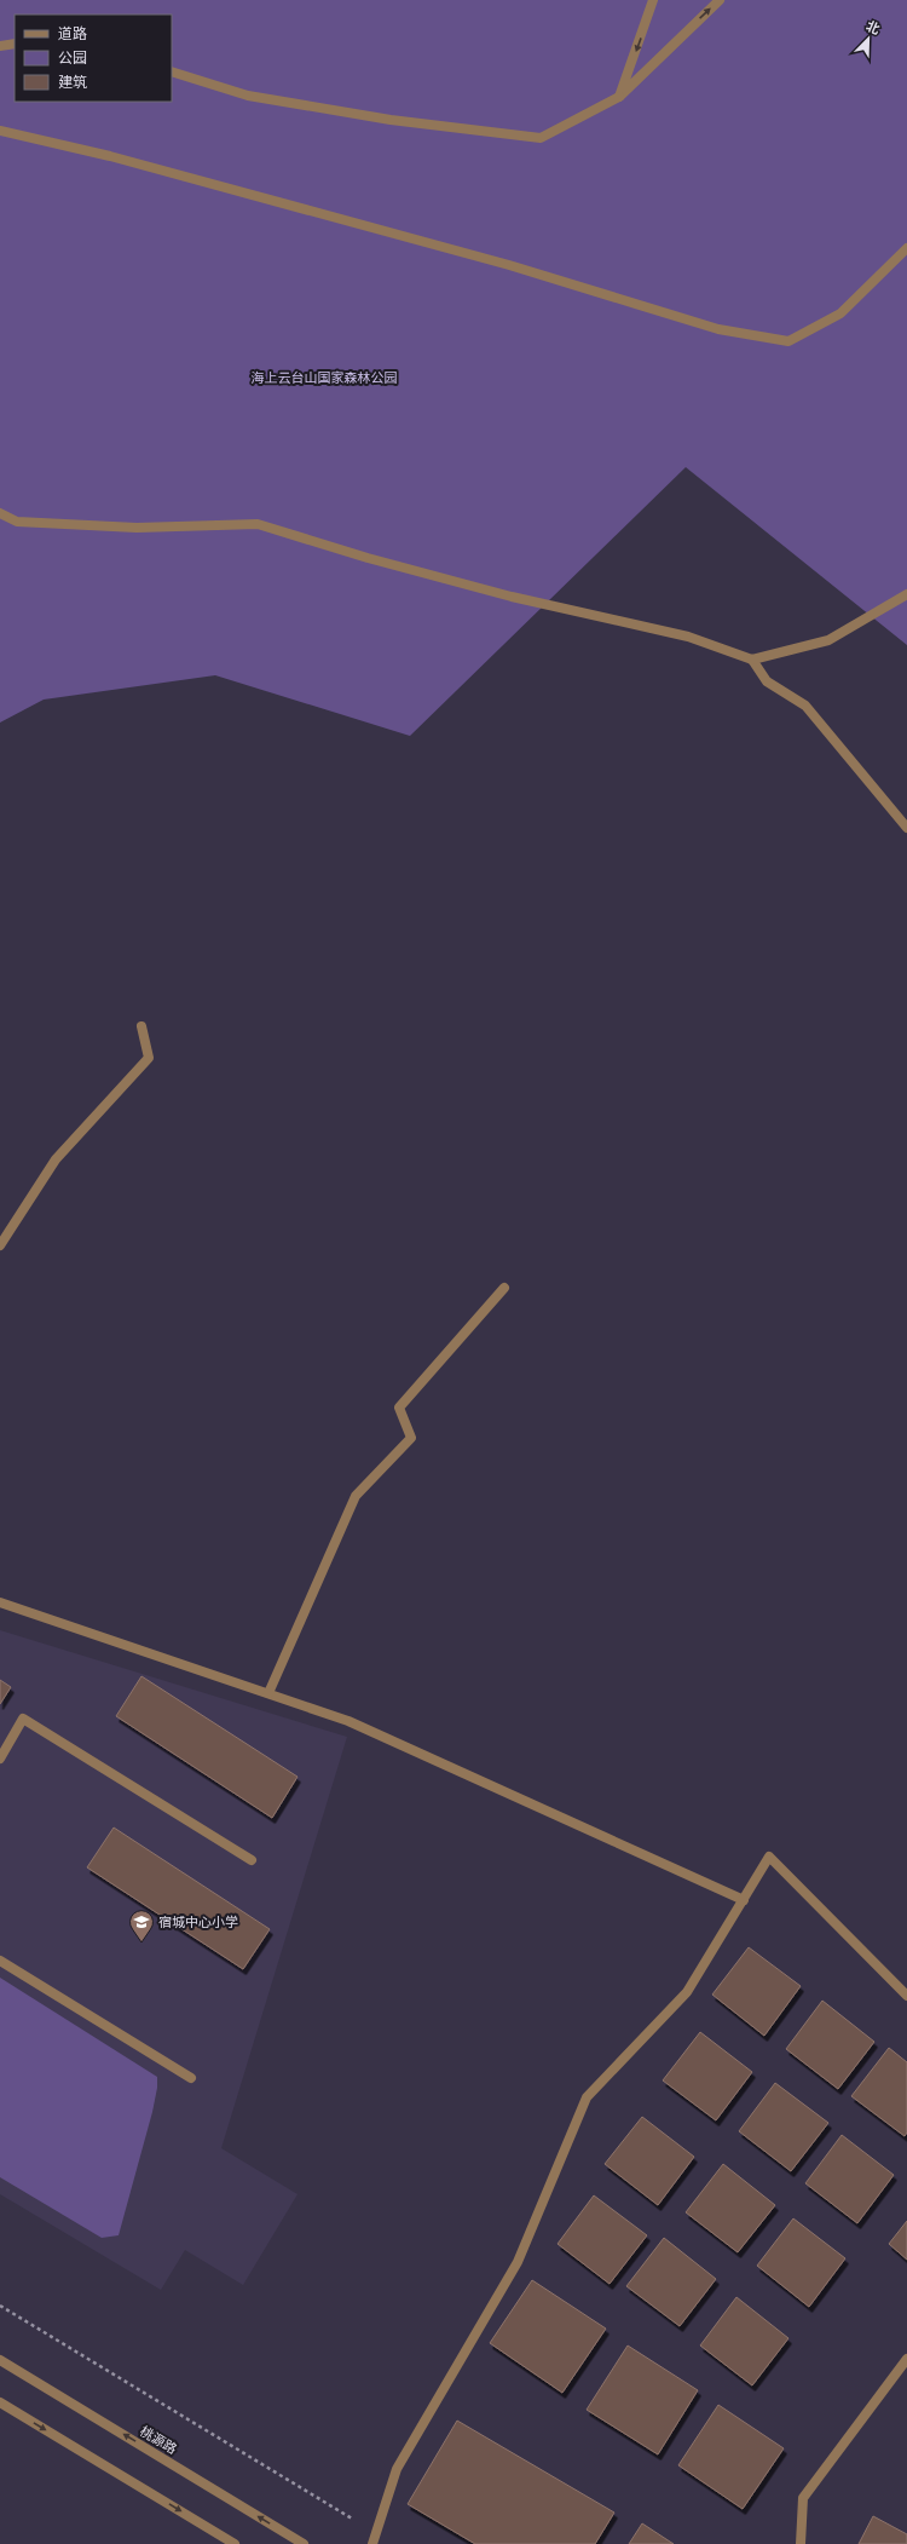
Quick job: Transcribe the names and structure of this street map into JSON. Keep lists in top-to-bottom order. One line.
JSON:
{"streets":{"street":["桃源路"]},"parks":["海上云台山国家森林公园"],"places":{"school or university":["宿城中心小学"]},"legend":["道路","公园","建筑"],"north":"top right"}
